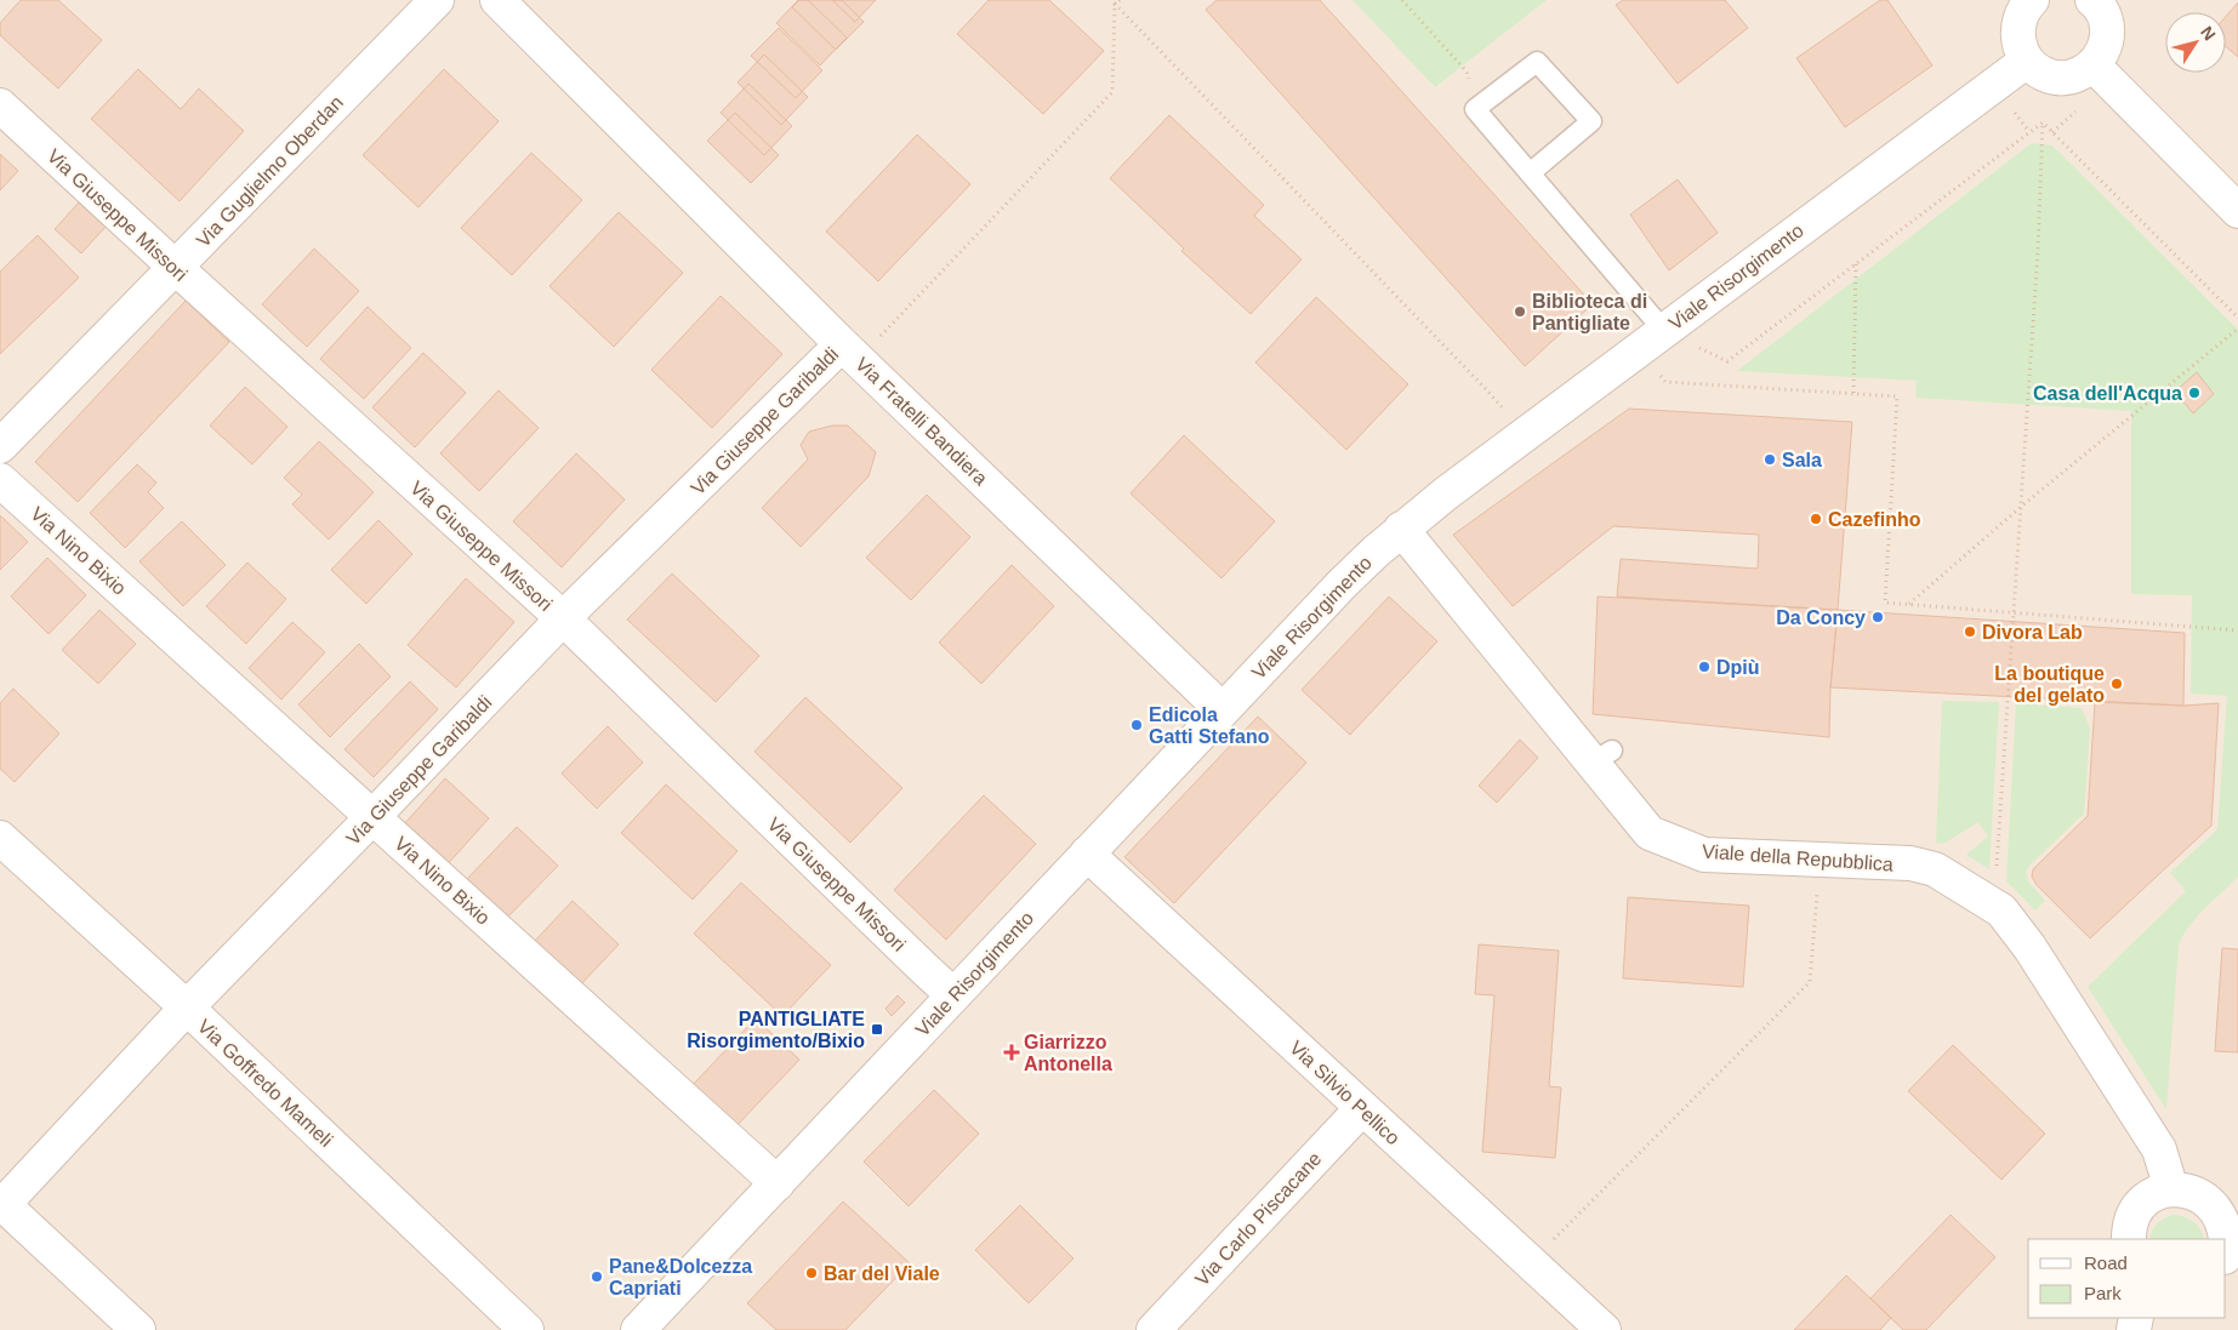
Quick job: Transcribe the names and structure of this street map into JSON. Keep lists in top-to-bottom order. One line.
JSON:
{"streets":{"street":["Via Guglielmo Oberdan","Via Giuseppe Missori","Viale Risorgimento","Via Giuseppe Garibaldi","Via Fratelli Bandiera","Via Nino Bixio","Viale della Repubblica","Via Goffredo Mameli","Via Silvio Pellico","Via Carlo Piscacane"]},"crossings":[["Via Guglielmo Oberdan","Via Giuseppe Missori"],["Via Giuseppe Missori","Viale Risorgimento"],["Via Giuseppe Missori","Via Giuseppe Garibaldi"],["Viale Risorgimento","Via Fratelli Bandiera"],["Viale Risorgimento","Via Nino Bixio"],["Viale Risorgimento","Viale della Repubblica"],["Viale Risorgimento","Via Silvio Pellico"],["Via Giuseppe Garibaldi","Via Fratelli Bandiera"],["Via Giuseppe Garibaldi","Via Nino Bixio"],["Via Giuseppe Garibaldi","Via Goffredo Mameli"],["Via Silvio Pellico","Via Carlo Piscacane"]],"places":{"other":["Biblioteca di Pantigliate","Casa dell'Acqua","Sala","Cazefinho","Da Concy","Divora Lab","Dpiù","La boutique del gelato","Edicola Gatti Stefano","Bar del Viale","Pane&Dolcezza Capriati"],"transit":["PANTIGLIATE Risorgimento/Bixio"],"health":["Giarrizzo Antonella"]},"legend":["Road","Park"],"north":"top right"}
